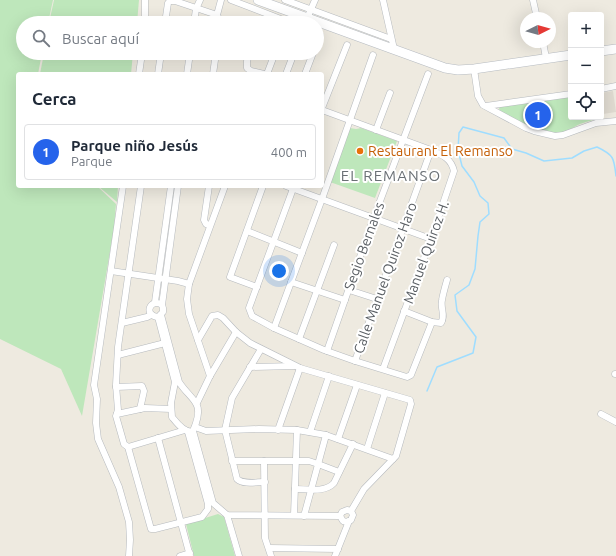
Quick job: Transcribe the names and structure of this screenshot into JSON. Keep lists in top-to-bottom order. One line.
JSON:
{"streets":{"street":["Segio Bernales","Manuel Quiroz H.","Calle Manuel Quiroz Haro"]},"crossings":[["Segio Bernales","Manuel Quiroz H."],["Manuel Quiroz H.","Calle Manuel Quiroz Haro"]],"districts":["EL REMANSO"],"places":["Restaurant El Remanso"],"north":"right","page":{"map_buttons":["+","−"],"search":"Buscar aquí","heading":"Cerca","pins":"1","list":[{"mark":"1","name":"Parque niño Jesús","note":"Parque","value":"400 m"}]}}
